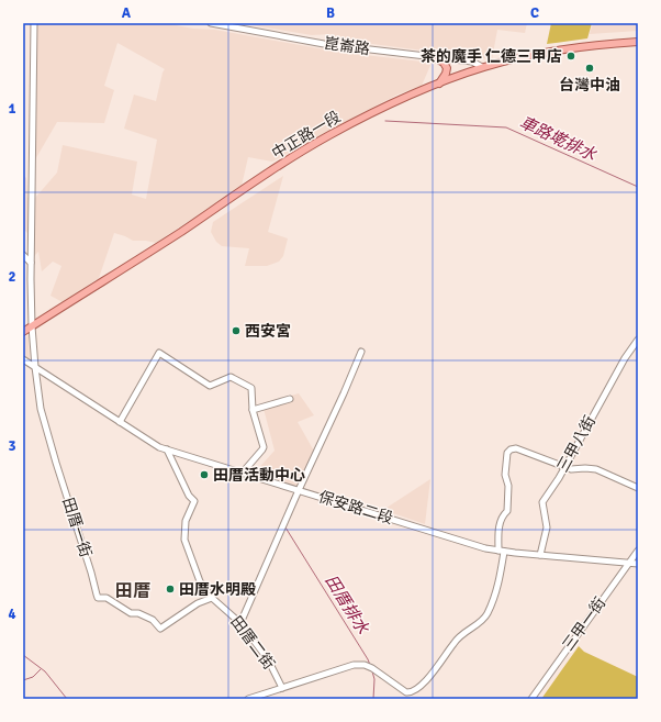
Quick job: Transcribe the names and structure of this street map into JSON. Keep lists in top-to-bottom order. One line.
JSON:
{"streets":{"main road":["中正路一段"],"street":["崑崙路","三甲八街","保安路二段","田厝一街","三甲一街","田厝二街"]},"crossings":[["崑崙路","中正路一段"],["中正路一段","田厝一街"],["三甲八街","保安路二段"],["保安路二段","田厝一街"],["保安路二段","三甲一街"],["保安路二段","田厝二街"],["田厝一街","田厝二街"]],"districts":["田厝"],"water":["車路墘排水","田厝排水"],"places":["茶的魔手 仁德三甲店","台灣中油","西安宮","田厝活動中心","田厝水明殿"],"grid":{"columns":["A","B","C"],"rows":["1","2","3","4"]}}
